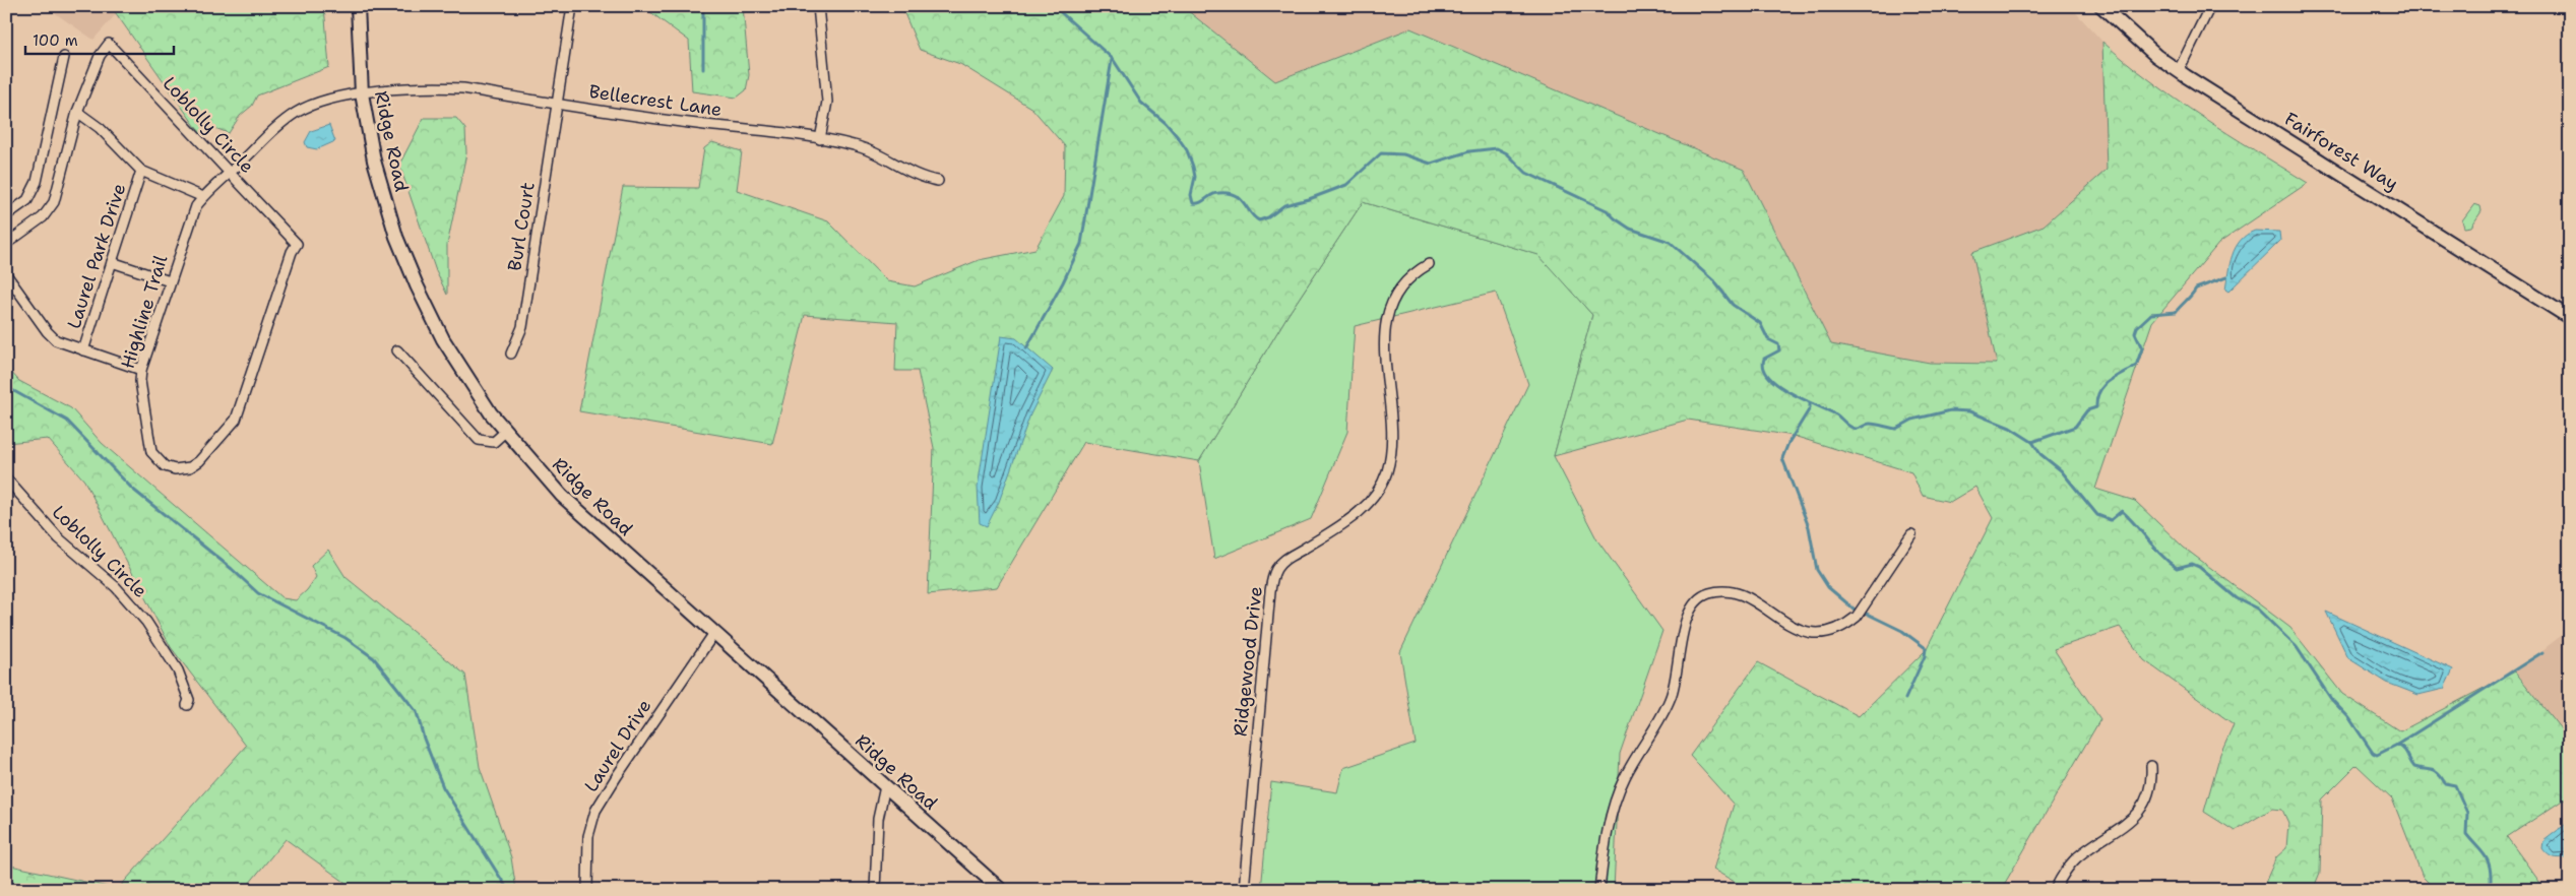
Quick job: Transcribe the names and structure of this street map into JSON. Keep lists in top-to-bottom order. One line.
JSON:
{"streets":{"street":["Bellecrest Lane","Loblolly Circle","Ridge Road","Fairforest Way","Burl Court","Laurel Park Drive","Highline Trail","Ridgewood Drive","Laurel Drive"]},"crossings":[["Bellecrest Lane","Loblolly Circle"],["Bellecrest Lane","Ridge Road"],["Bellecrest Lane","Burl Court"],["Bellecrest Lane","Highline Trail"],["Loblolly Circle","Highline Trail"],["Ridge Road","Laurel Drive"]],"scale_bar":"100 m"}
